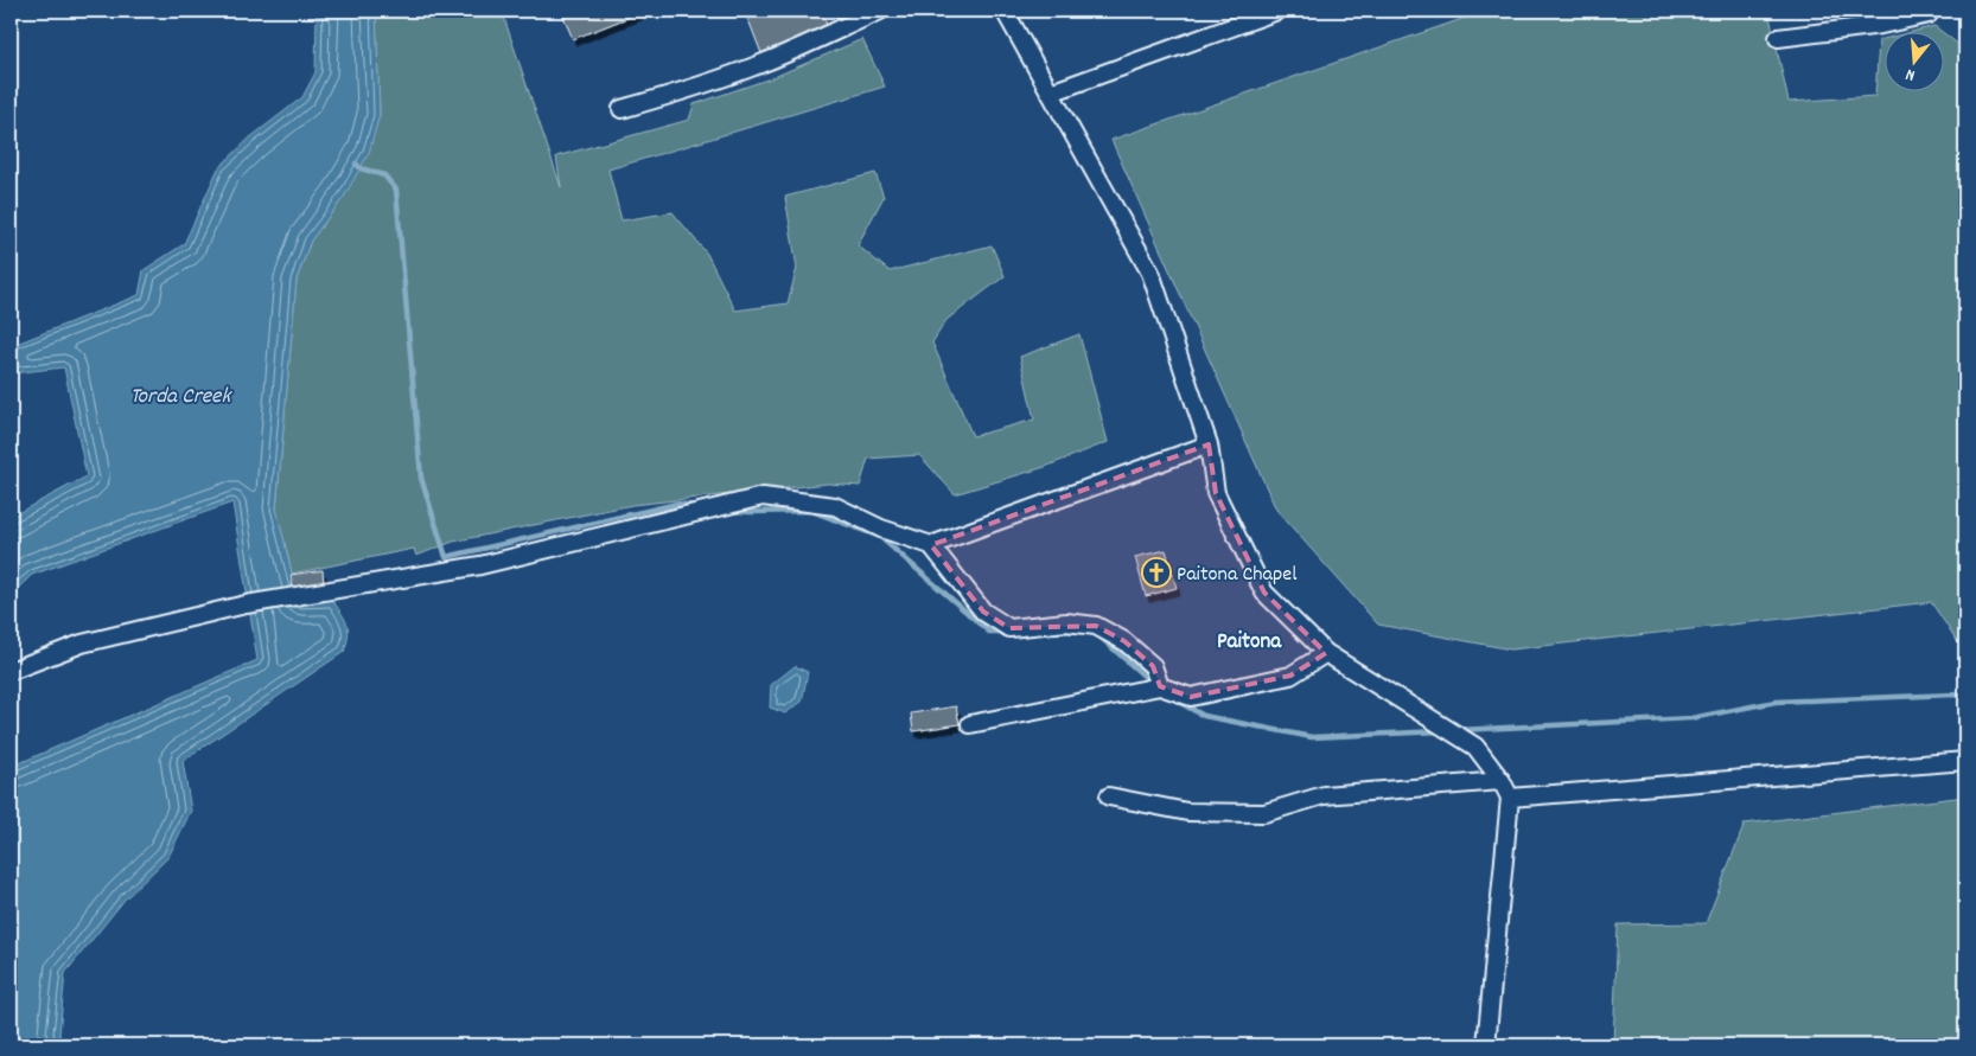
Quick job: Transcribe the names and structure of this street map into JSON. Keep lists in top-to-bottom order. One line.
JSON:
{"districts":["Paitona"],"water":["Torda Creek"],"places":{"church":["Paitona Chapel"]},"north":"bottom"}
